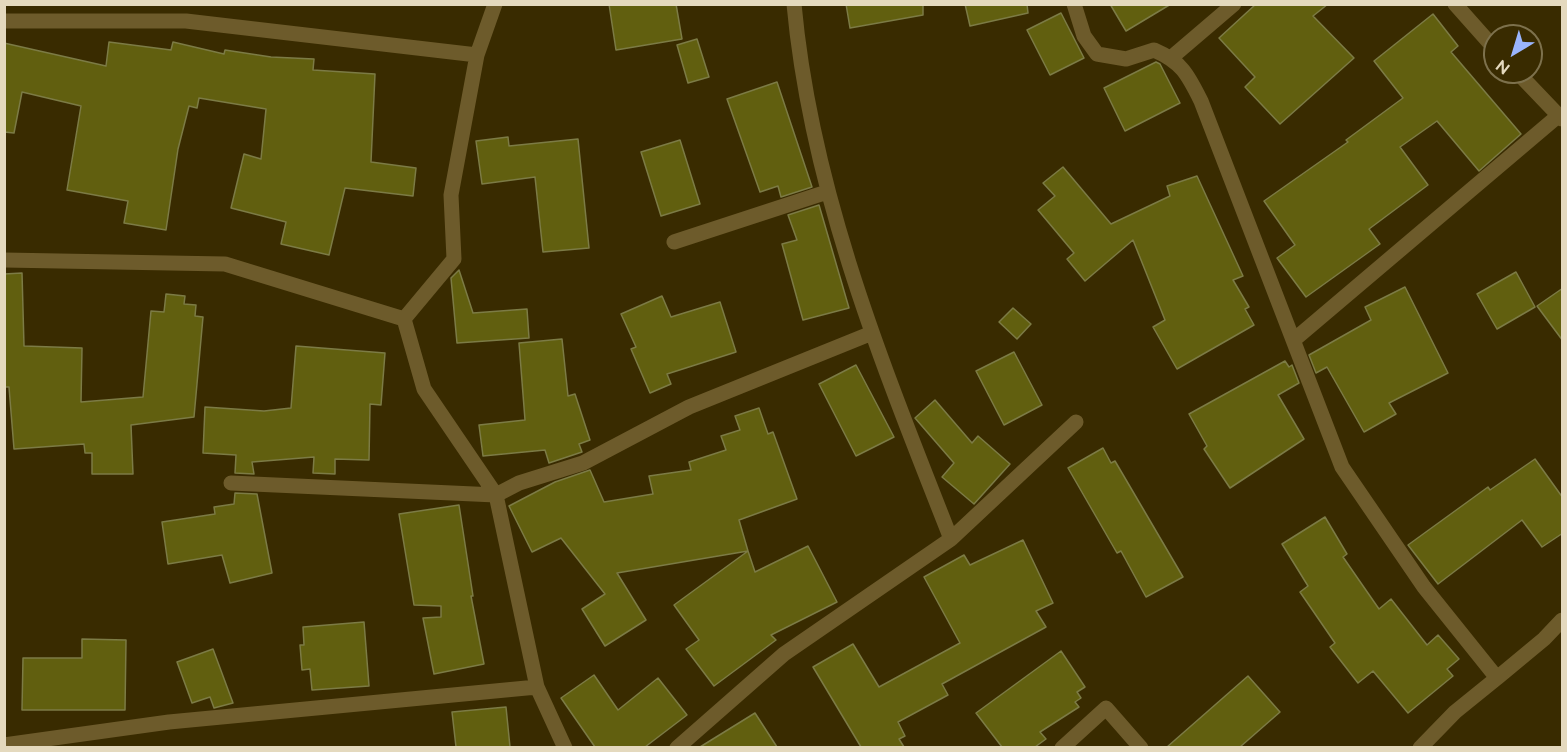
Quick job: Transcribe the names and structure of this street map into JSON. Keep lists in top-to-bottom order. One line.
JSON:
{"north":"bottom left"}
